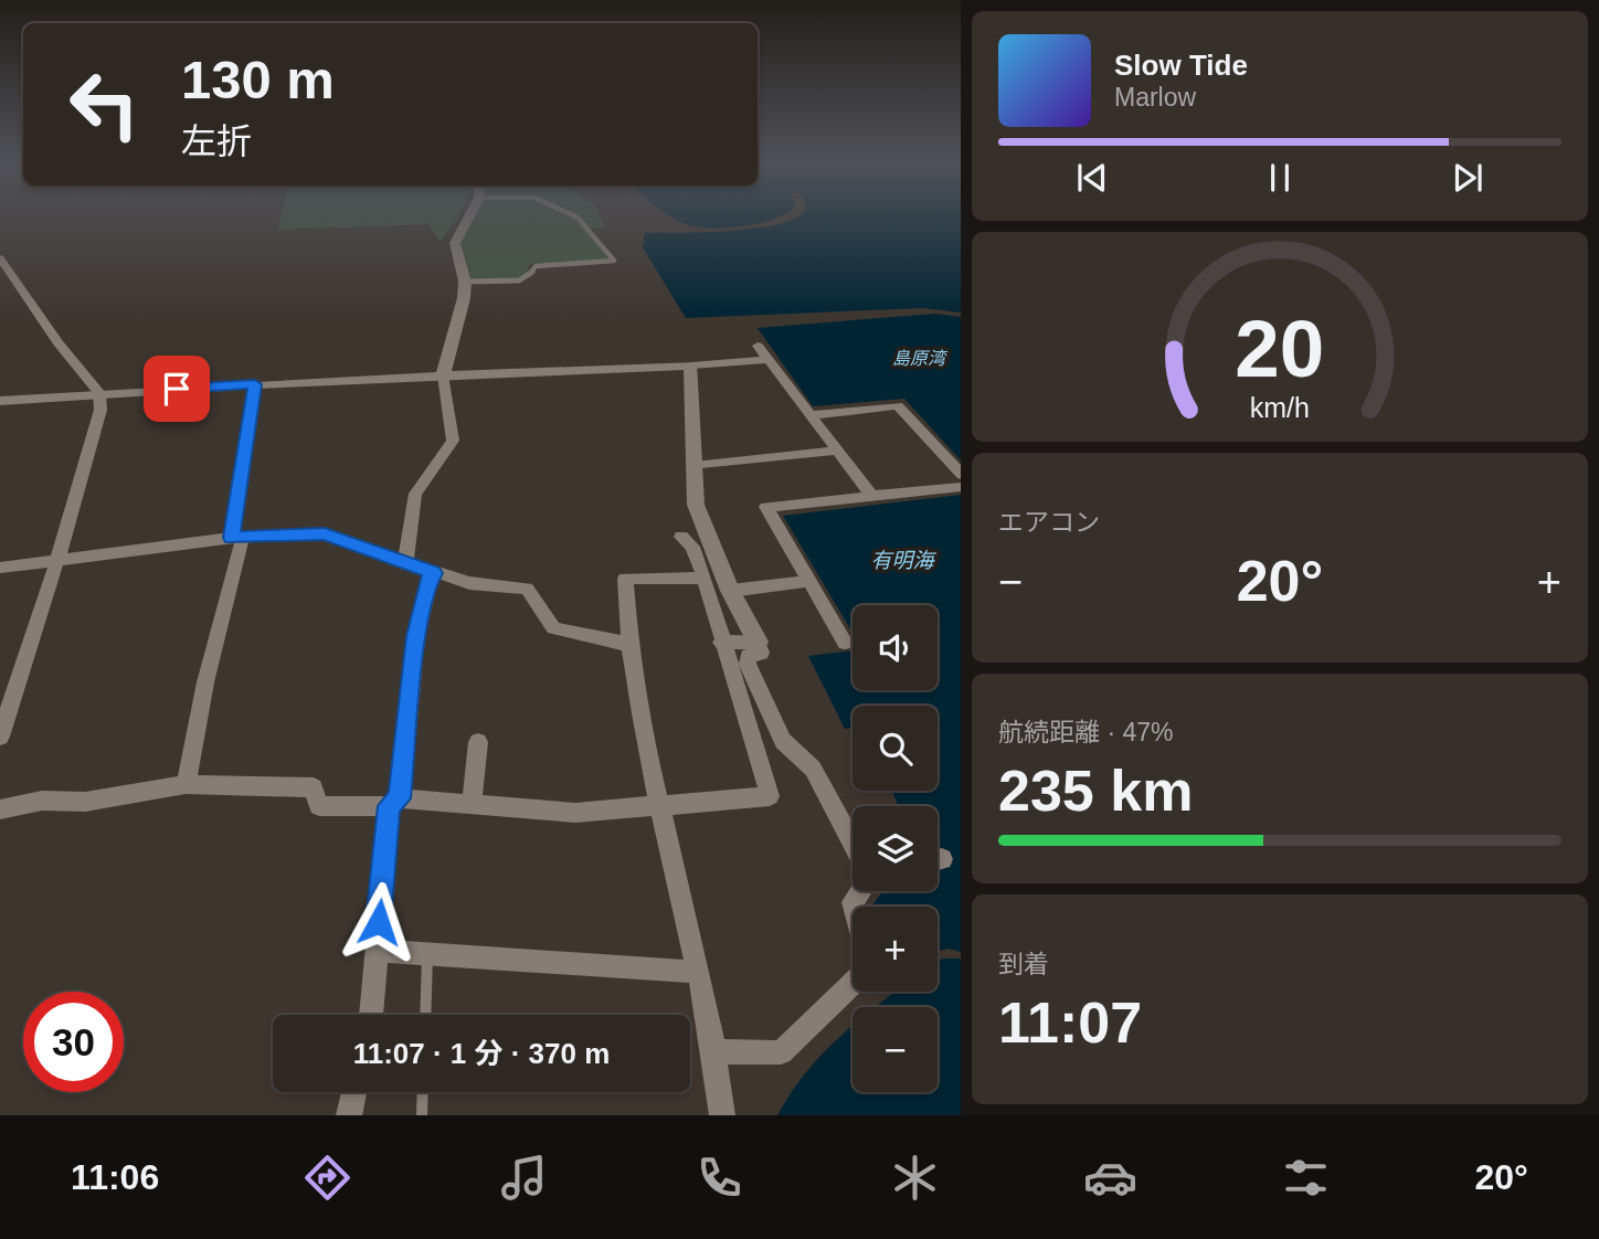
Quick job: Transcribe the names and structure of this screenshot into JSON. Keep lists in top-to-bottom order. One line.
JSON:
{"water":["島原湾","有明海"],"page":{"turn":["130 m","左折"],"song":["Slow Tide","Marlow"],"tile":["エアコン",["航続距離 · 47%","235 km"],["到着","11:07"]],"heat":["−","20°","+"],"map_buttons":["+","−"],"limit":"30","trip":"11:07 · 1 分 · 370 m","tabs":["11:06","20°"],"gauge":["20","km/h"]}}
